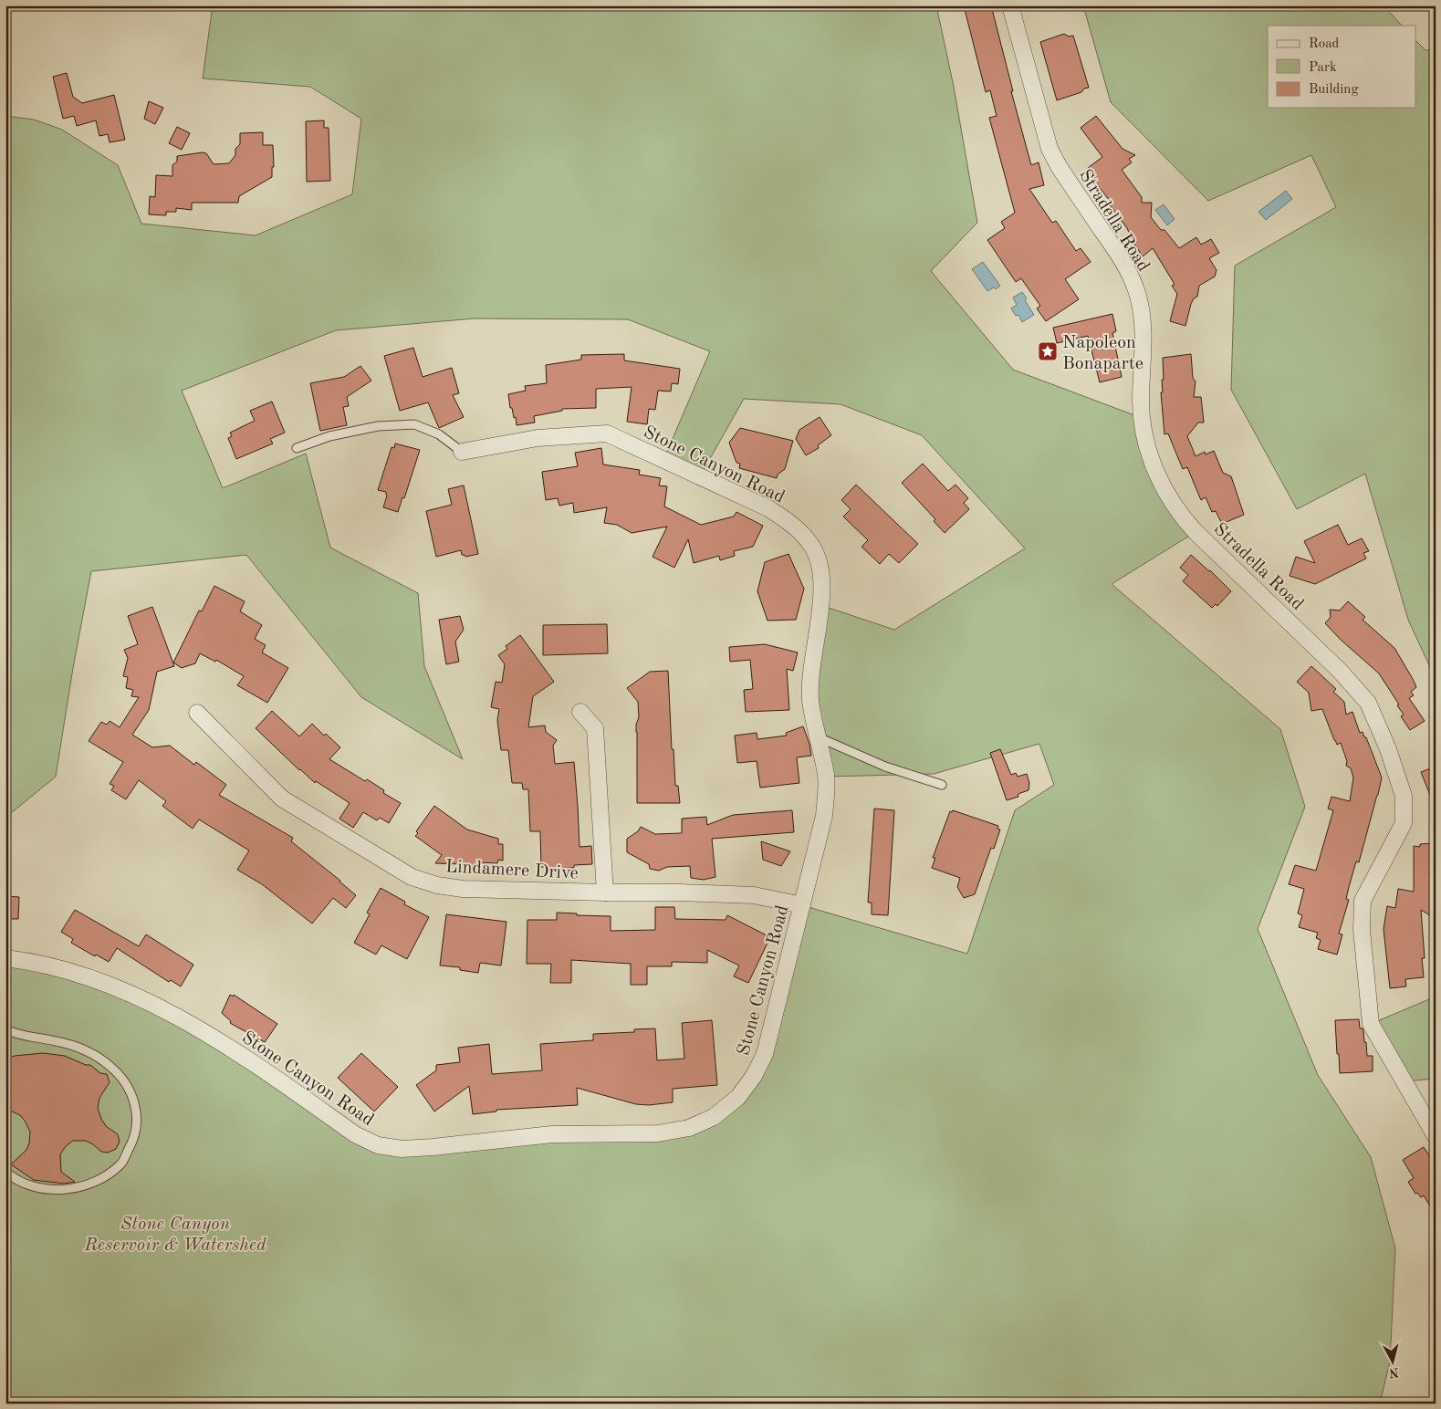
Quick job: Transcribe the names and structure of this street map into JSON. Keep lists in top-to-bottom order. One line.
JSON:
{"streets":{"street":["Stradella Road","Stone Canyon Road","Lindamere Drive"]},"crossings":[["Stone Canyon Road","Lindamere Drive"]],"parks":["Stone Canyon Reservoir & Watershed"],"places":{"place":["Napoleon Bonaparte"]},"legend":["Road","Park","Building"],"north":"bottom"}
